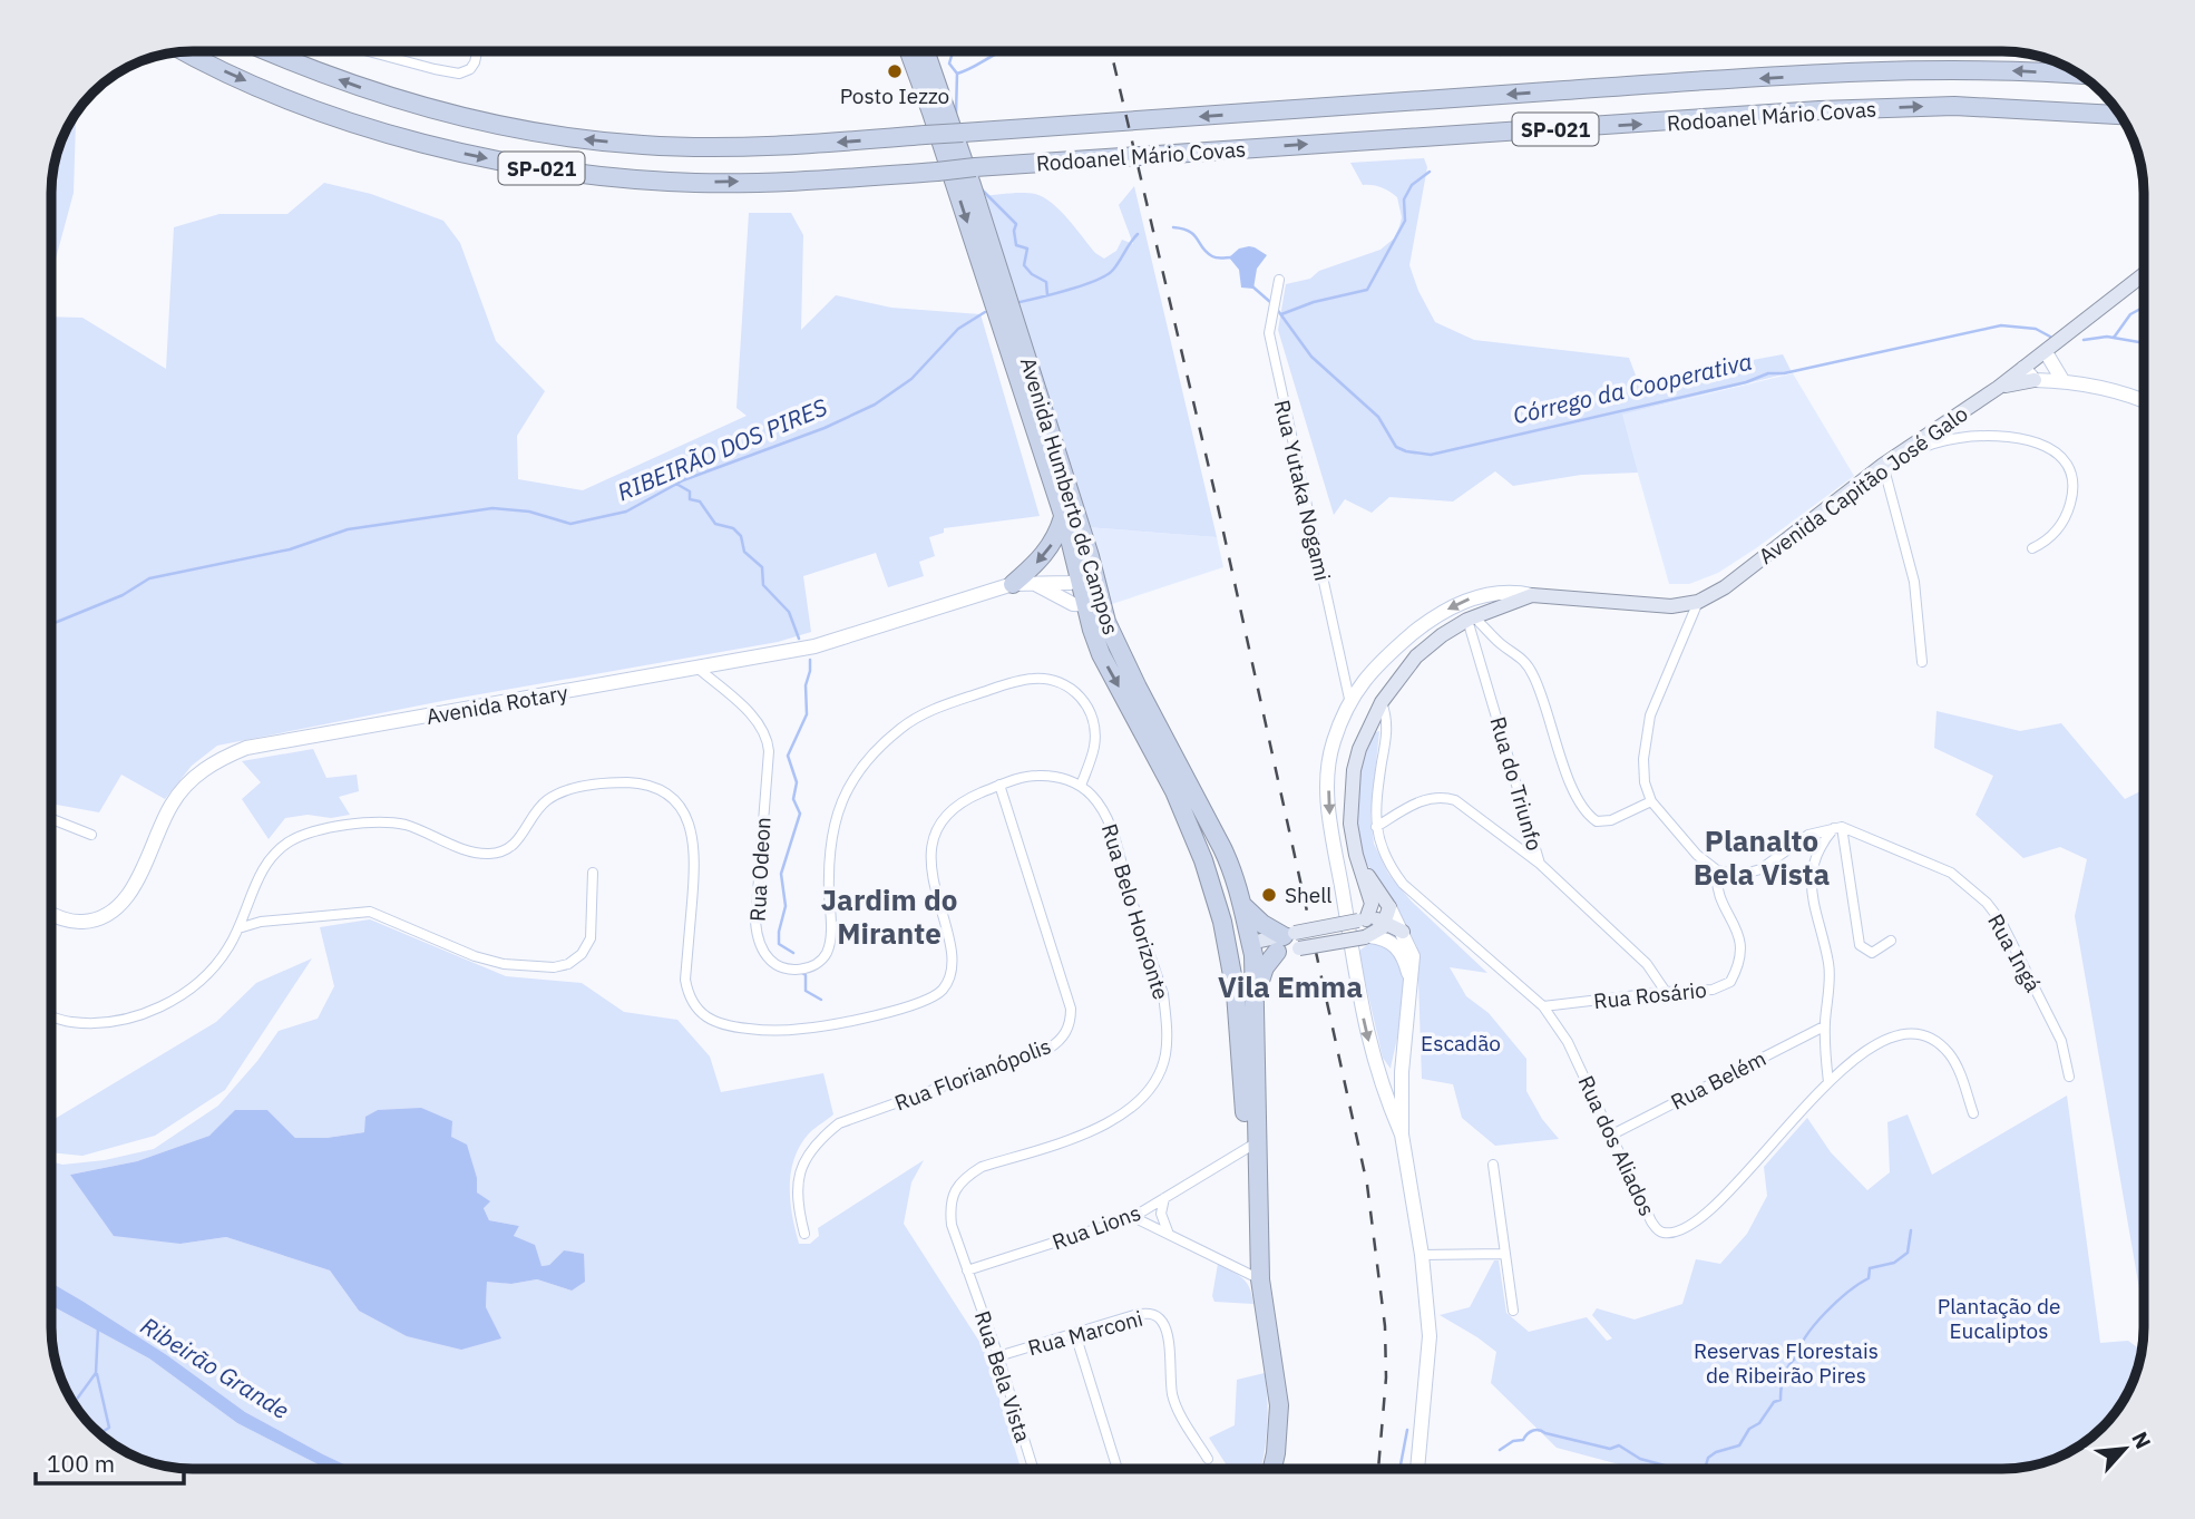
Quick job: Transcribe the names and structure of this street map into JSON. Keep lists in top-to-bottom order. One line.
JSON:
{"streets":{"highway":["Rodoanel Mário Covas","SP-021","Avenida Humberto de Campos"],"main road":["Avenida Capitão José Galo"],"street":["Rua Yutaka Nogami","Avenida Rotary","Rua do Triunfo","Rua Odeon","Rua Belo Horizonte","Rua Ingá","Rua Rosário","Rua Florianópolis","Rua Belém","Rua dos Aliados","Rua Lions","Rua Marconi","Rua Bela Vista"]},"crossings":[["Avenida Capitão José Galo","Rua Yutaka Nogami"],["Avenida Capitão José Galo","Rua do Triunfo"],["Avenida Capitão José Galo","Rua dos Aliados"],["Avenida Humberto de Campos","Avenida Rotary"],["Avenida Humberto de Campos","Rua Lions"],["Avenida Rotary","Rua Odeon"],["Rua do Triunfo","Rua Rosário"],["Rua Odeon","Rua Belo Horizonte"],["Rua Belo Horizonte","Rua Lions"],["Rua Belo Horizonte","Rua Bela Vista"],["Rua Rosário","Rua dos Aliados"],["Rua Belém","Rua dos Aliados"],["Rua Lions","Rua Bela Vista"],["Rua Marconi","Rua Bela Vista"]],"districts":["Planalto Bela Vista","Jardim do Mirante","Vila Emma"],"water":["Córrego da Cooperativa","RIBEIRÃO DOS PIRES","Ribeirão Grande"],"parks":["Escadão","Plantação de Eucaliptos","Reservas Florestais de Ribeirão Pires"],"places":["Posto Iezzo","Shell"],"scale_bar":"100 m","north":"top right"}
